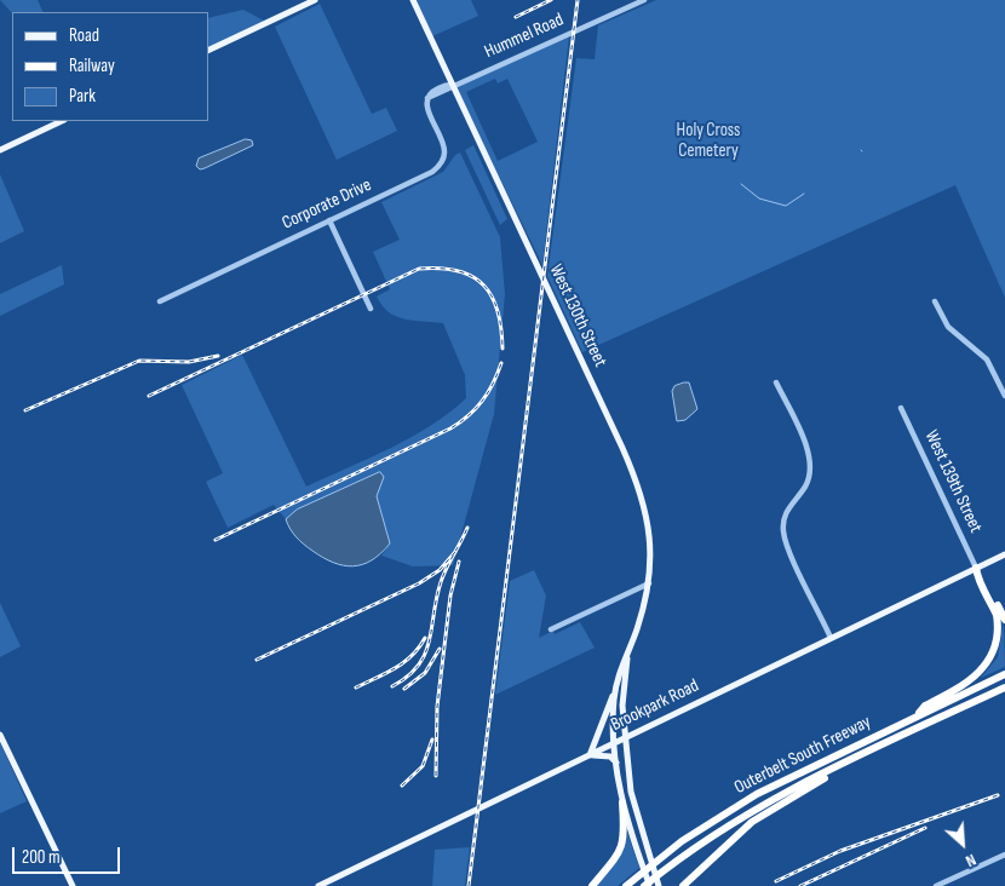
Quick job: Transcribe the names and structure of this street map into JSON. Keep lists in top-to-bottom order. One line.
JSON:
{"streets":{"highway":["Outerbelt South Freeway"],"main road":["West 130th Street","Brookpark Road"],"street":["Hummel Road","Corporate Drive","West 139th Street"]},"crossings":[["Hummel Road","Corporate Drive"],["Hummel Road","West 130th Street"],["Corporate Drive","West 130th Street"],["West 130th Street","Brookpark Road"],["West 139th Street","Brookpark Road"]],"parks":["Holy Cross Cemetery"],"legend":["Road","Railway","Park"],"scale_bar":"200 m","north":"bottom right"}
